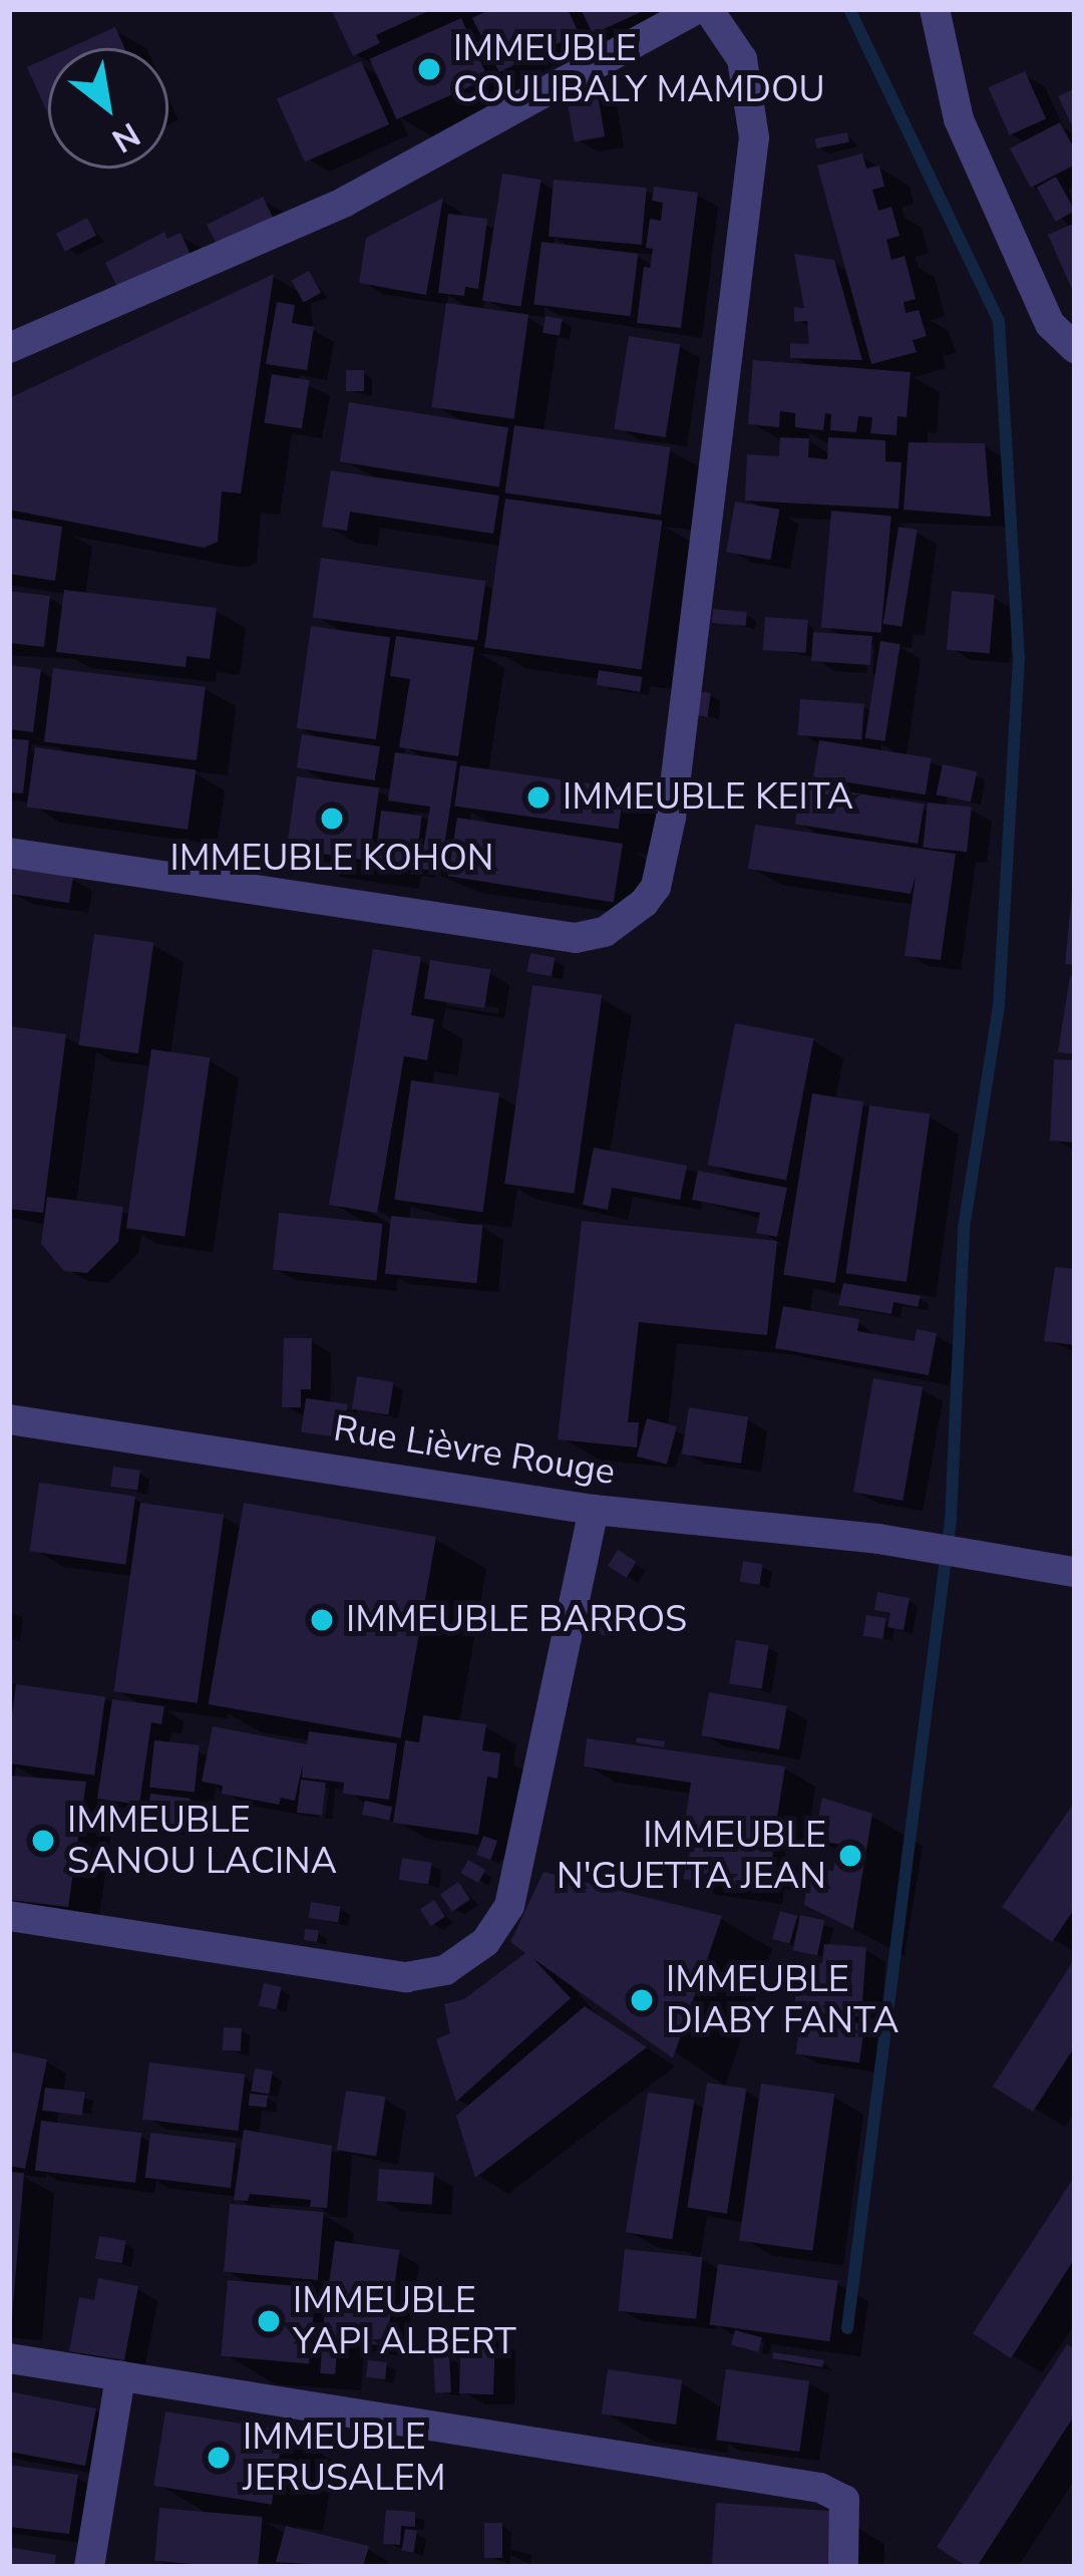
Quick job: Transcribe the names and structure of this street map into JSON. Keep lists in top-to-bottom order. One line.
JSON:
{"streets":{"street":["Rue Lièvre Rouge"]},"places":["IMMEUBLE COULIBALY MAMDOU","IMMEUBLE KEITA","IMMEUBLE KOHON","IMMEUBLE BARROS","IMMEUBLE SANOU LACINA","IMMEUBLE N'GUETTA JEAN","IMMEUBLE DIABY FANTA","IMMEUBLE YAPI ALBERT","IMMEUBLE JERUSALEM"],"north":"bottom right"}
